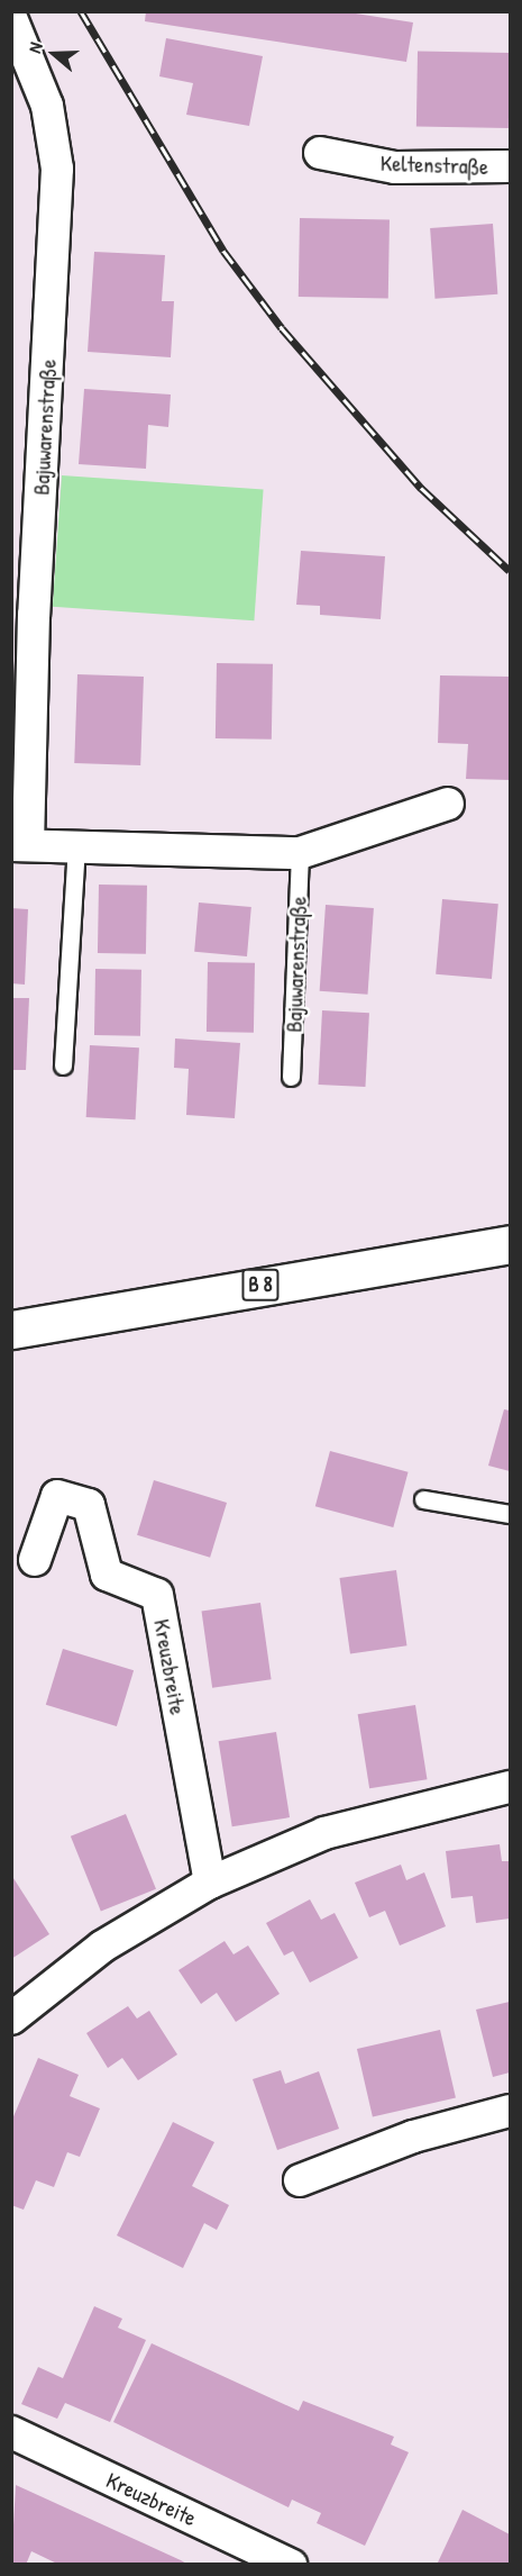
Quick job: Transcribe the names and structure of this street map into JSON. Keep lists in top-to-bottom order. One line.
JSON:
{"streets":{"main road":["B 8"],"street":["Keltenstraße","Bajuwarenstraße","Kreuzbreite"]},"north":"left"}
